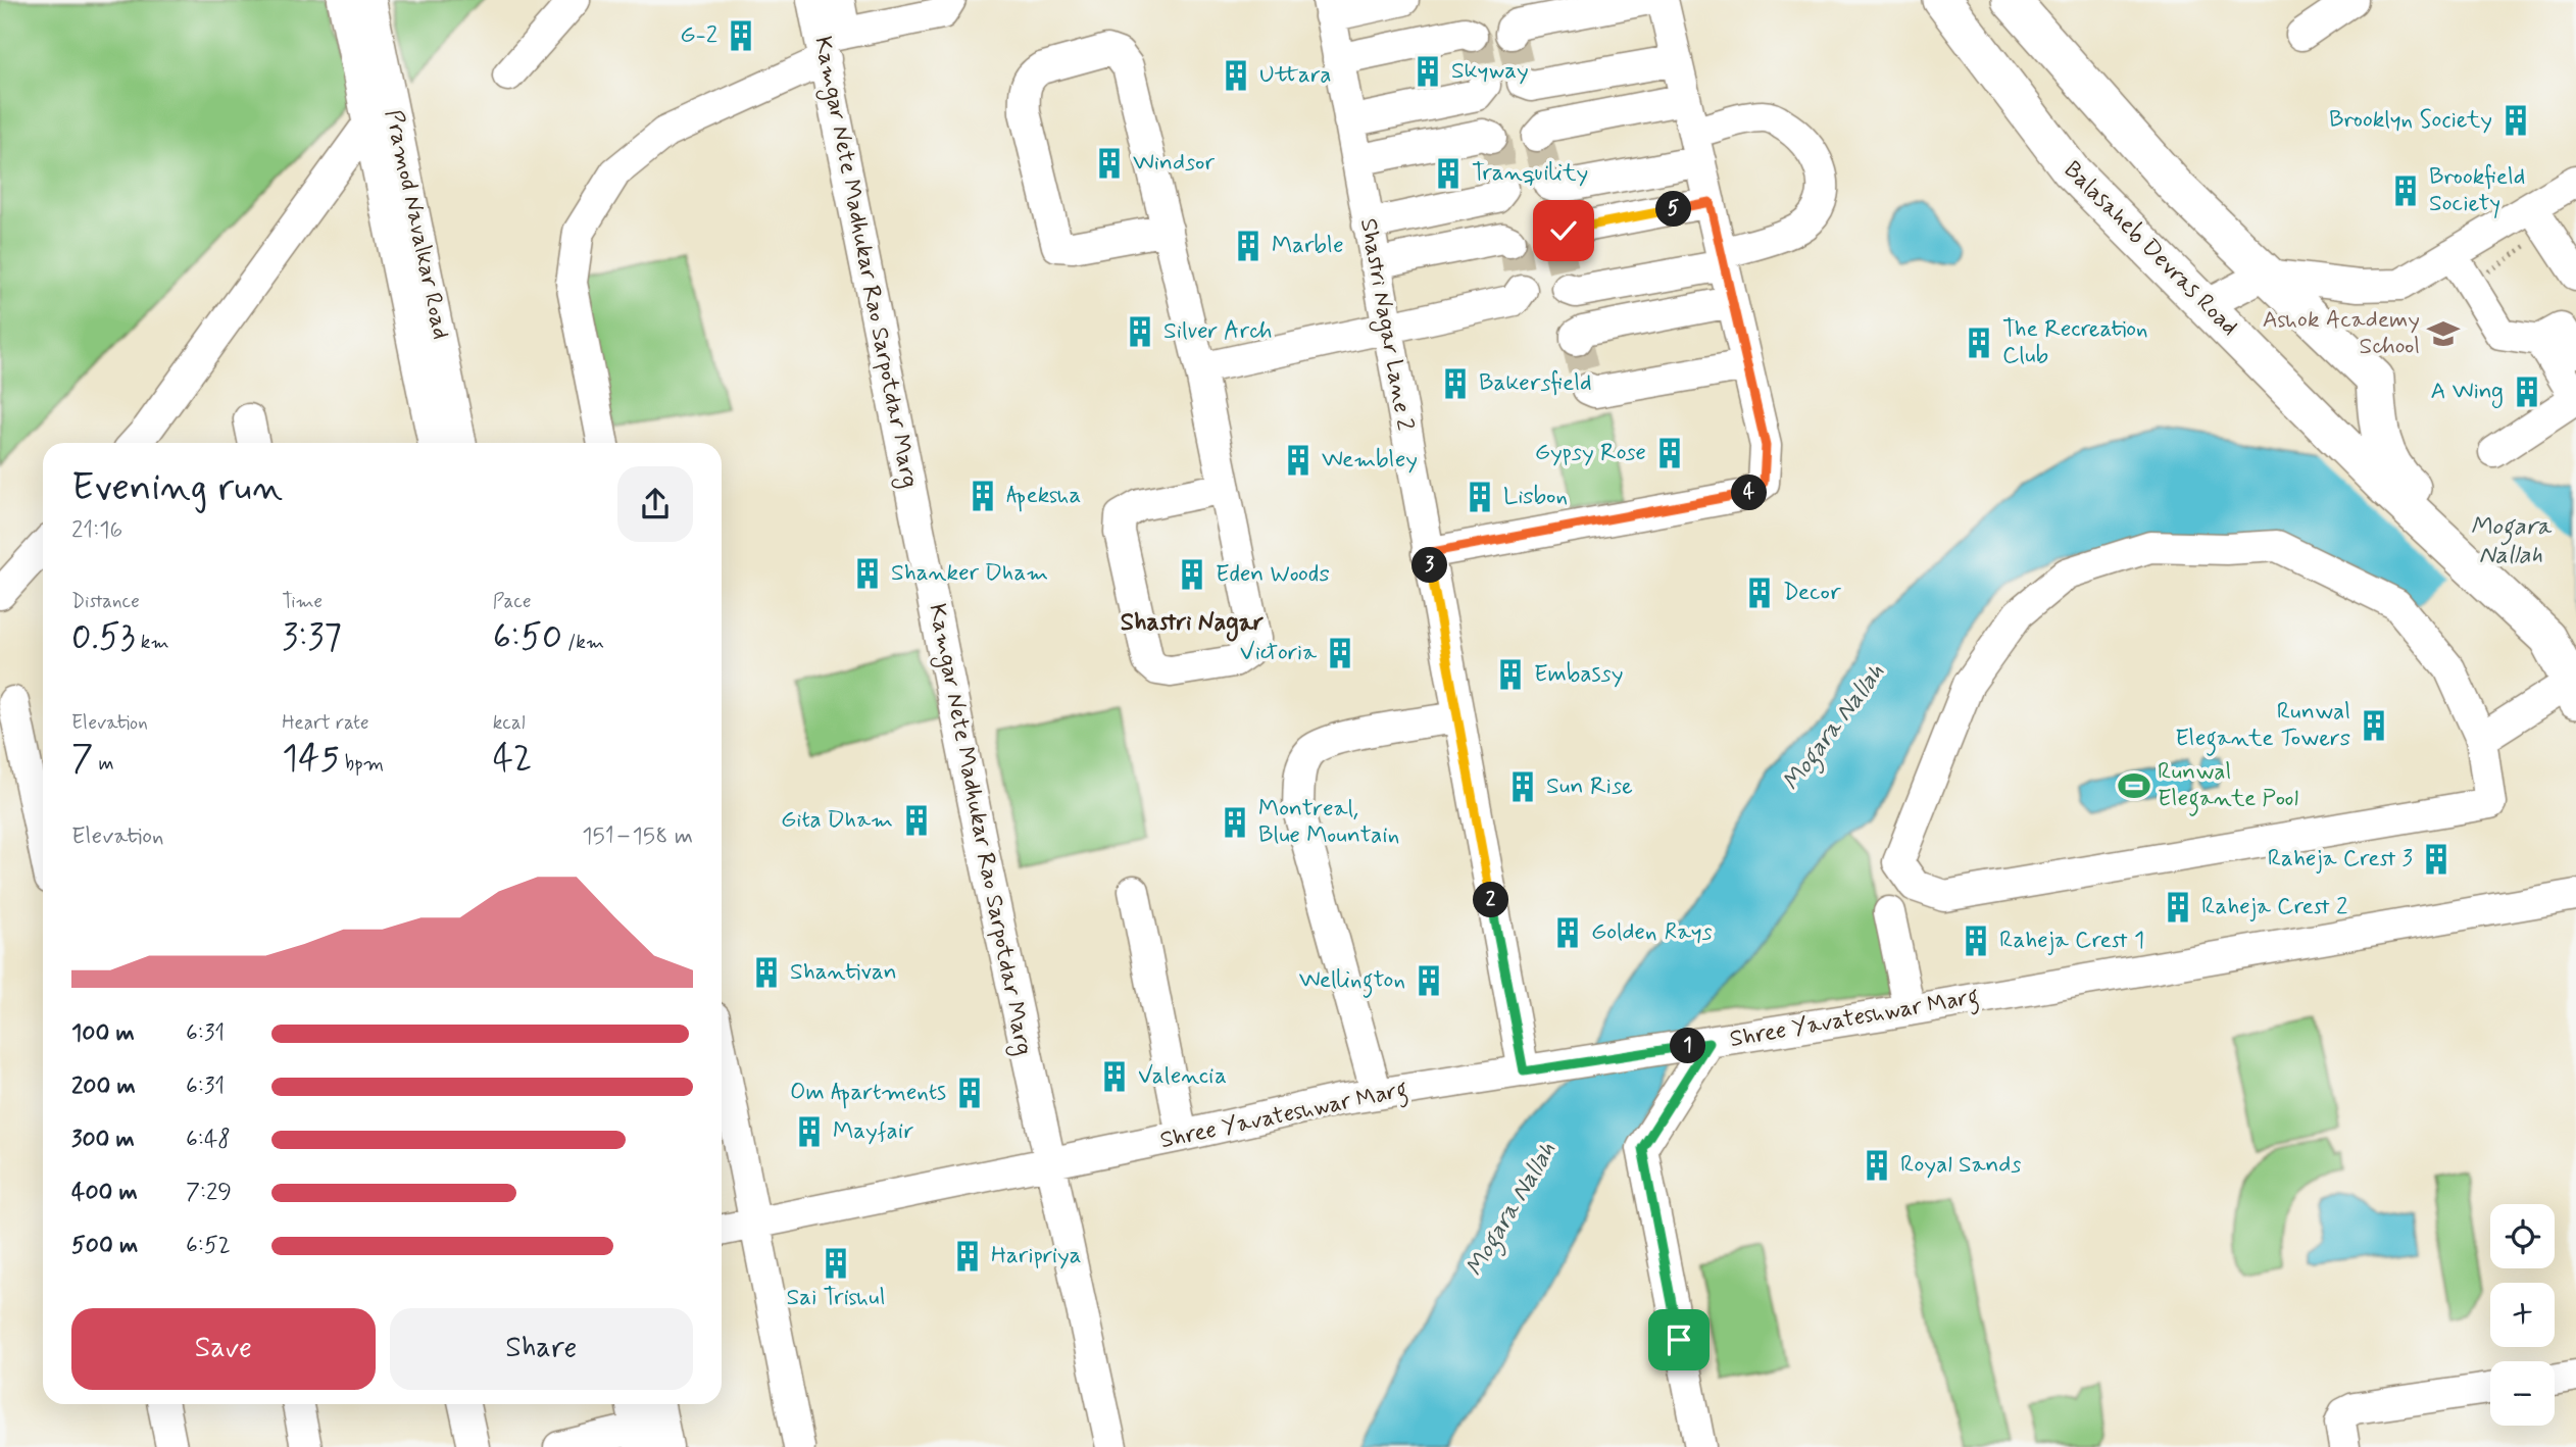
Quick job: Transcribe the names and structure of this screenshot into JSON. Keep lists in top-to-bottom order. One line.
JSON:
{"streets":{"main road":["Balasaheb Devras Road"],"street":["Pramod Navalkar Road","Kamgar Nete Madhukar Rao Sarpotdar Marg","Shastri Nagar Lane 2","Shree Yavateshwar Marg"]},"crossings":[["Kamgar Nete Madhukar Rao Sarpotdar Marg","Shree Yavateshwar Marg"],["Shastri Nagar Lane 2","Shree Yavateshwar Marg"]],"districts":["Shastri Nagar"],"water":["Mogara Nallah"],"places":{"building":["G-2","Skyway","Uttara","Brooklyn Society","Windsor","Tranquility","Brookfield Society","Marble","Silver Arch","The Recreation Club","Bakersfield","A Wing","Gypsy Rose","Wembley","Apeksha","Lisbon","Shanker Dham","Eden Woods","Decor","Victoria","Embassy","Runwal Elegante Towers","Sun Rise","Gita Dham","Montreal, Blue Mountain","Raheja Crest 3","Raheja Crest 2","Golden Rays","Raheja Crest 1","Shantivan","Wellington","Valencia","Om Apartments","Mayfair","Royal Sands","Haripriya","Sai Trishul"],"school or university":["Ashok Academy School"],"sports":["Runwal Elegante Pool"]},"page":{"pins":["5","4","3","2","1"],"heading":["Evening run","21:16"],"stats":[["Distance","0.53 km"],["Time","3:37"],["Pace","6:50 /km"],["Elevation","7 m"],["Heart rate","145 bpm"],["kcal","42"]],"chart":["Elevation","151–158 m"],"list":[{"name":"100 m","note":"6:31"},{"name":"200 m","note":"6:31"},{"name":"300 m","note":"6:48"},{"name":"400 m","note":"7:29"},{"name":"500 m","note":"6:52"}],"map_buttons":["+","−"],"buttons":["Save","Share"]}}
